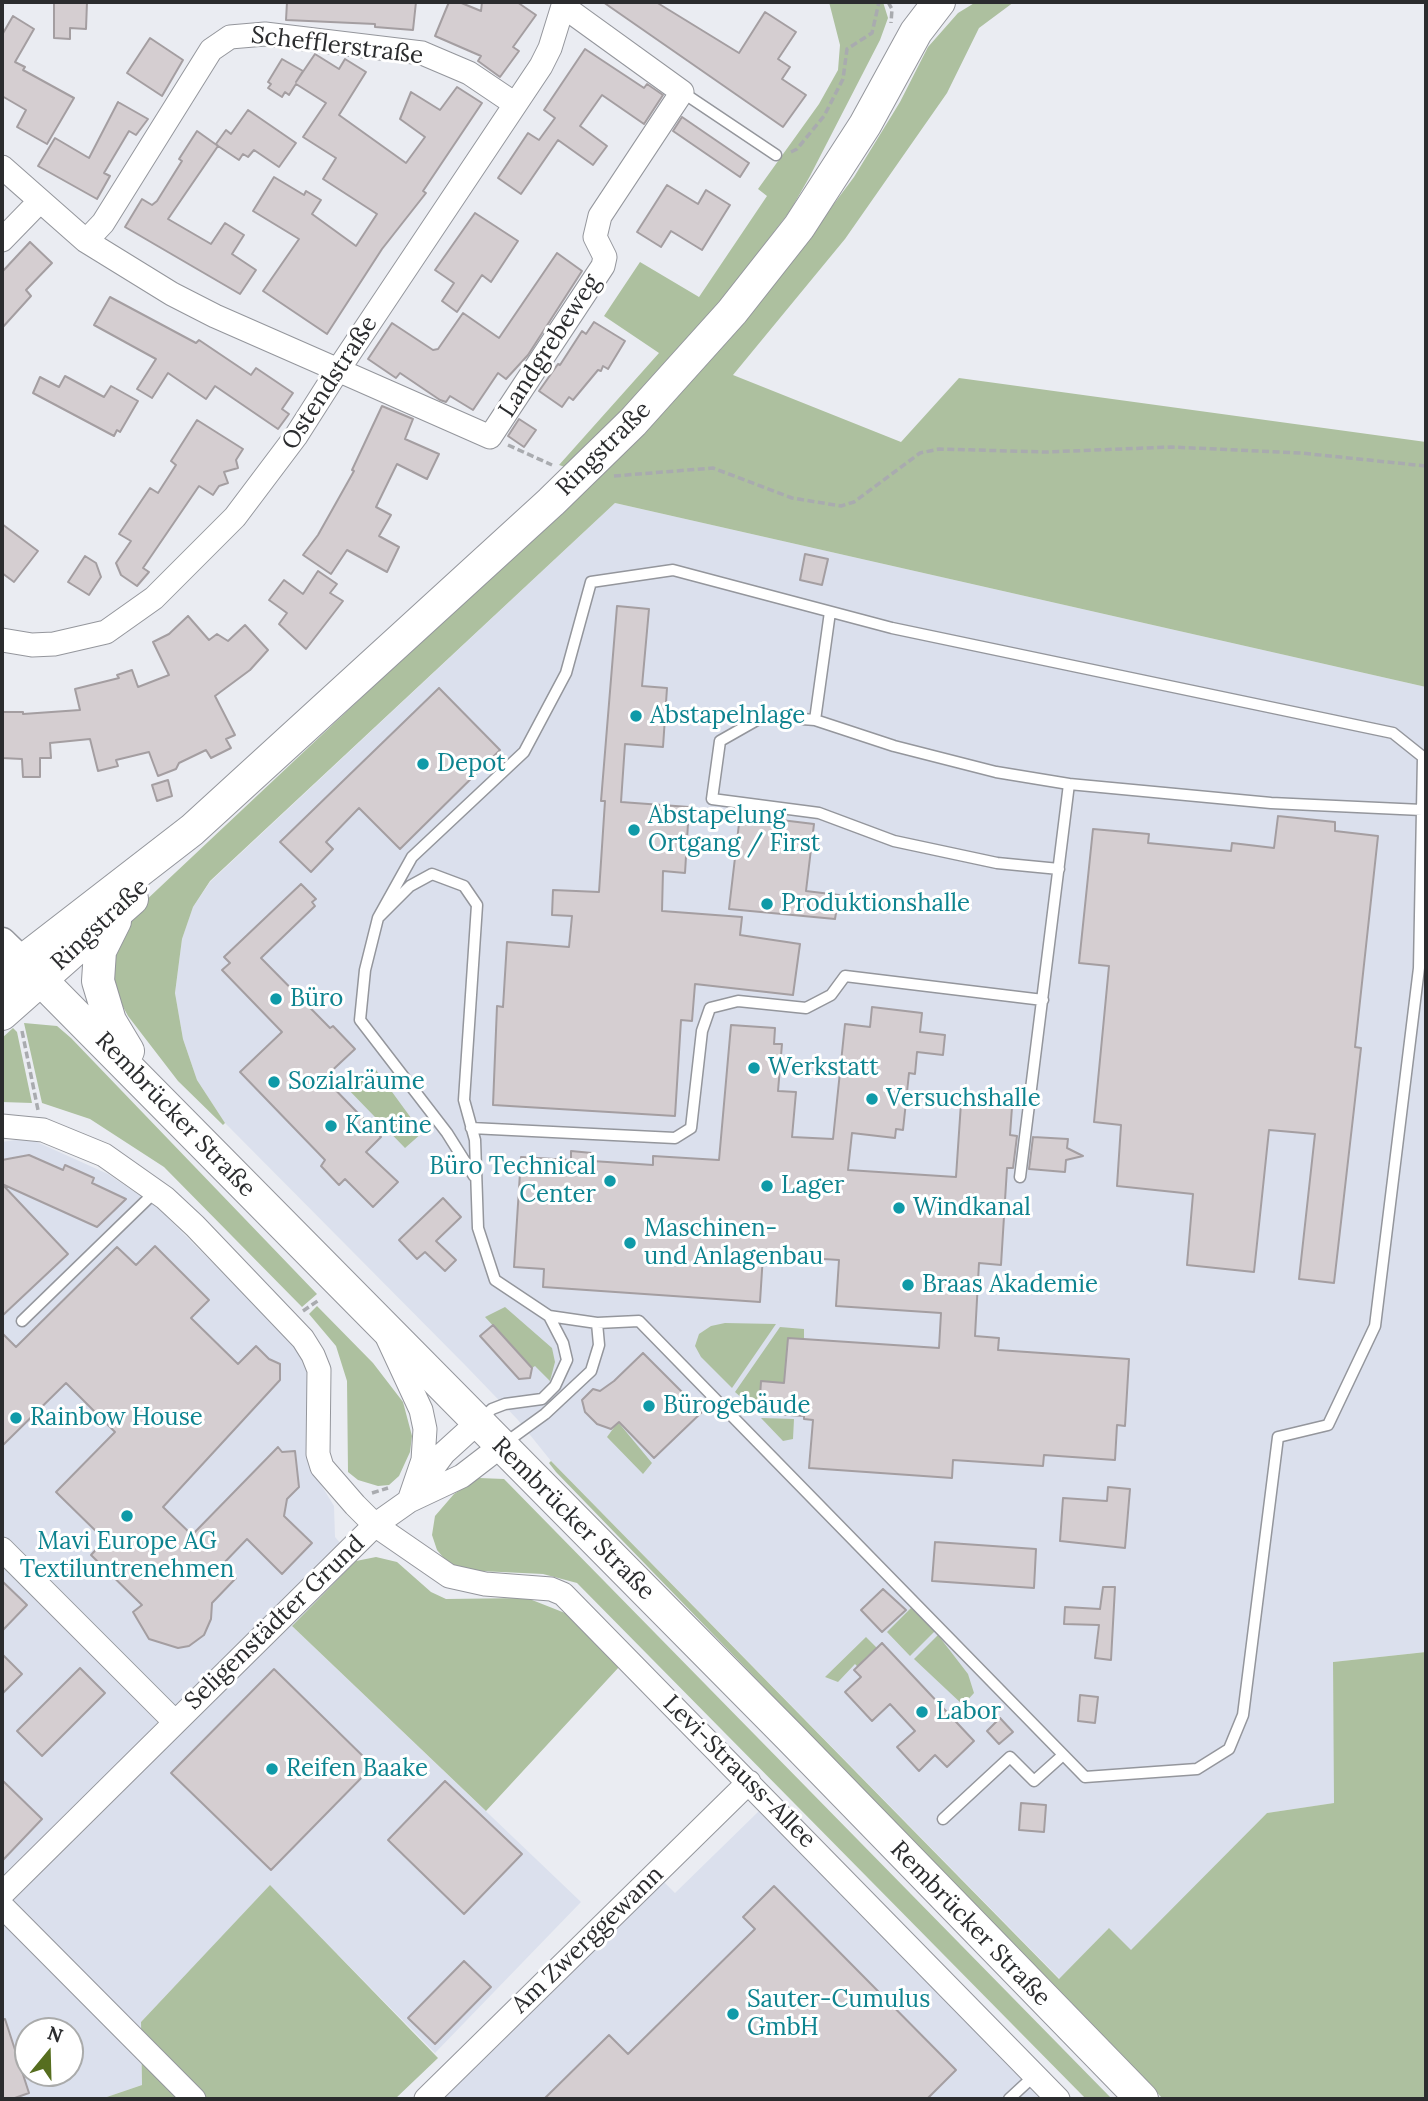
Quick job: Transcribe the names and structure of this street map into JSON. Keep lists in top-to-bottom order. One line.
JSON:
{"streets":{"main road":["Ringstraße","Rembrücker Straße"],"street":["Schefflerstraße","Landgrebeweg","Ostendstraße","Seligenstädter Grund","Levi-Strauss-Allee","Am Zwerggewann"]},"crossings":[["Schefflerstraße","Ostendstraße"],["Landgrebeweg","Ostendstraße"],["Ringstraße","Rembrücker Straße"],["Rembrücker Straße","Seligenstädter Grund"],["Seligenstädter Grund","Levi-Strauss-Allee"],["Levi-Strauss-Allee","Am Zwerggewann"]],"places":["Abstapelnlage","Depot","Abstapelung Ortgang / First","Produktionshalle","Büro","Werkstatt","Sozialräume","Versuchshalle","Kantine","Büro Technical Center","Lager","Windkanal","Maschinen- und Anlagenbau","Braas Akademie","Bürogebäude","Rainbow House","Mavi Europe AG Textiluntrenehmen","Labor","Reifen Baake","Sauter-Cumulus GmbH"],"north":"top"}
